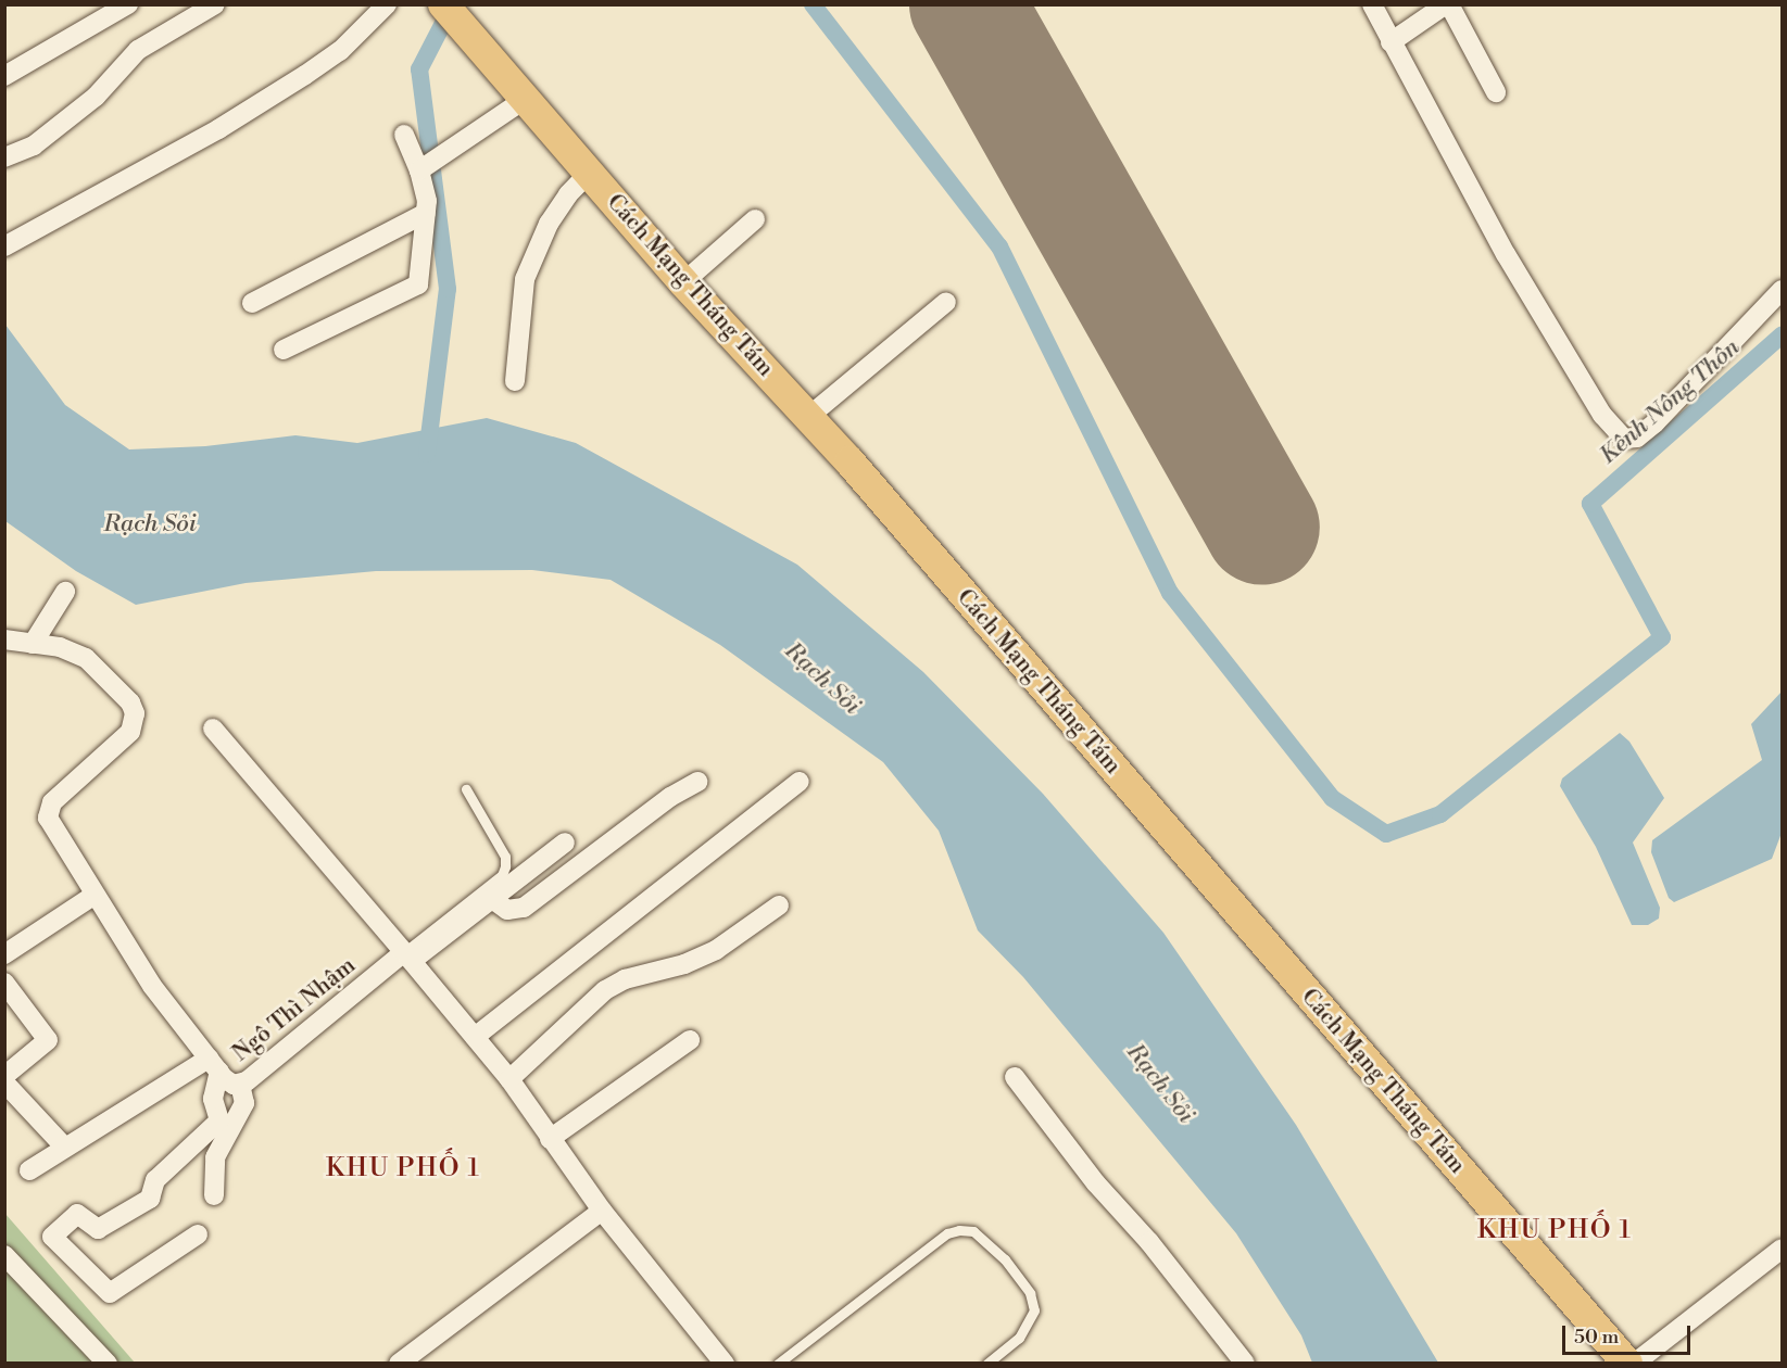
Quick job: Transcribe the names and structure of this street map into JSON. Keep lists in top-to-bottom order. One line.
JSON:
{"streets":{"main road":["Cách Mạng Tháng Tám"],"street":["Ngô Thì Nhậm"]},"districts":["KHU PHỐ 1","KHU PHỐ 1"],"water":["Kênh Nông Thôn","Rạch Sỏi"],"scale_bar":"50 m"}
